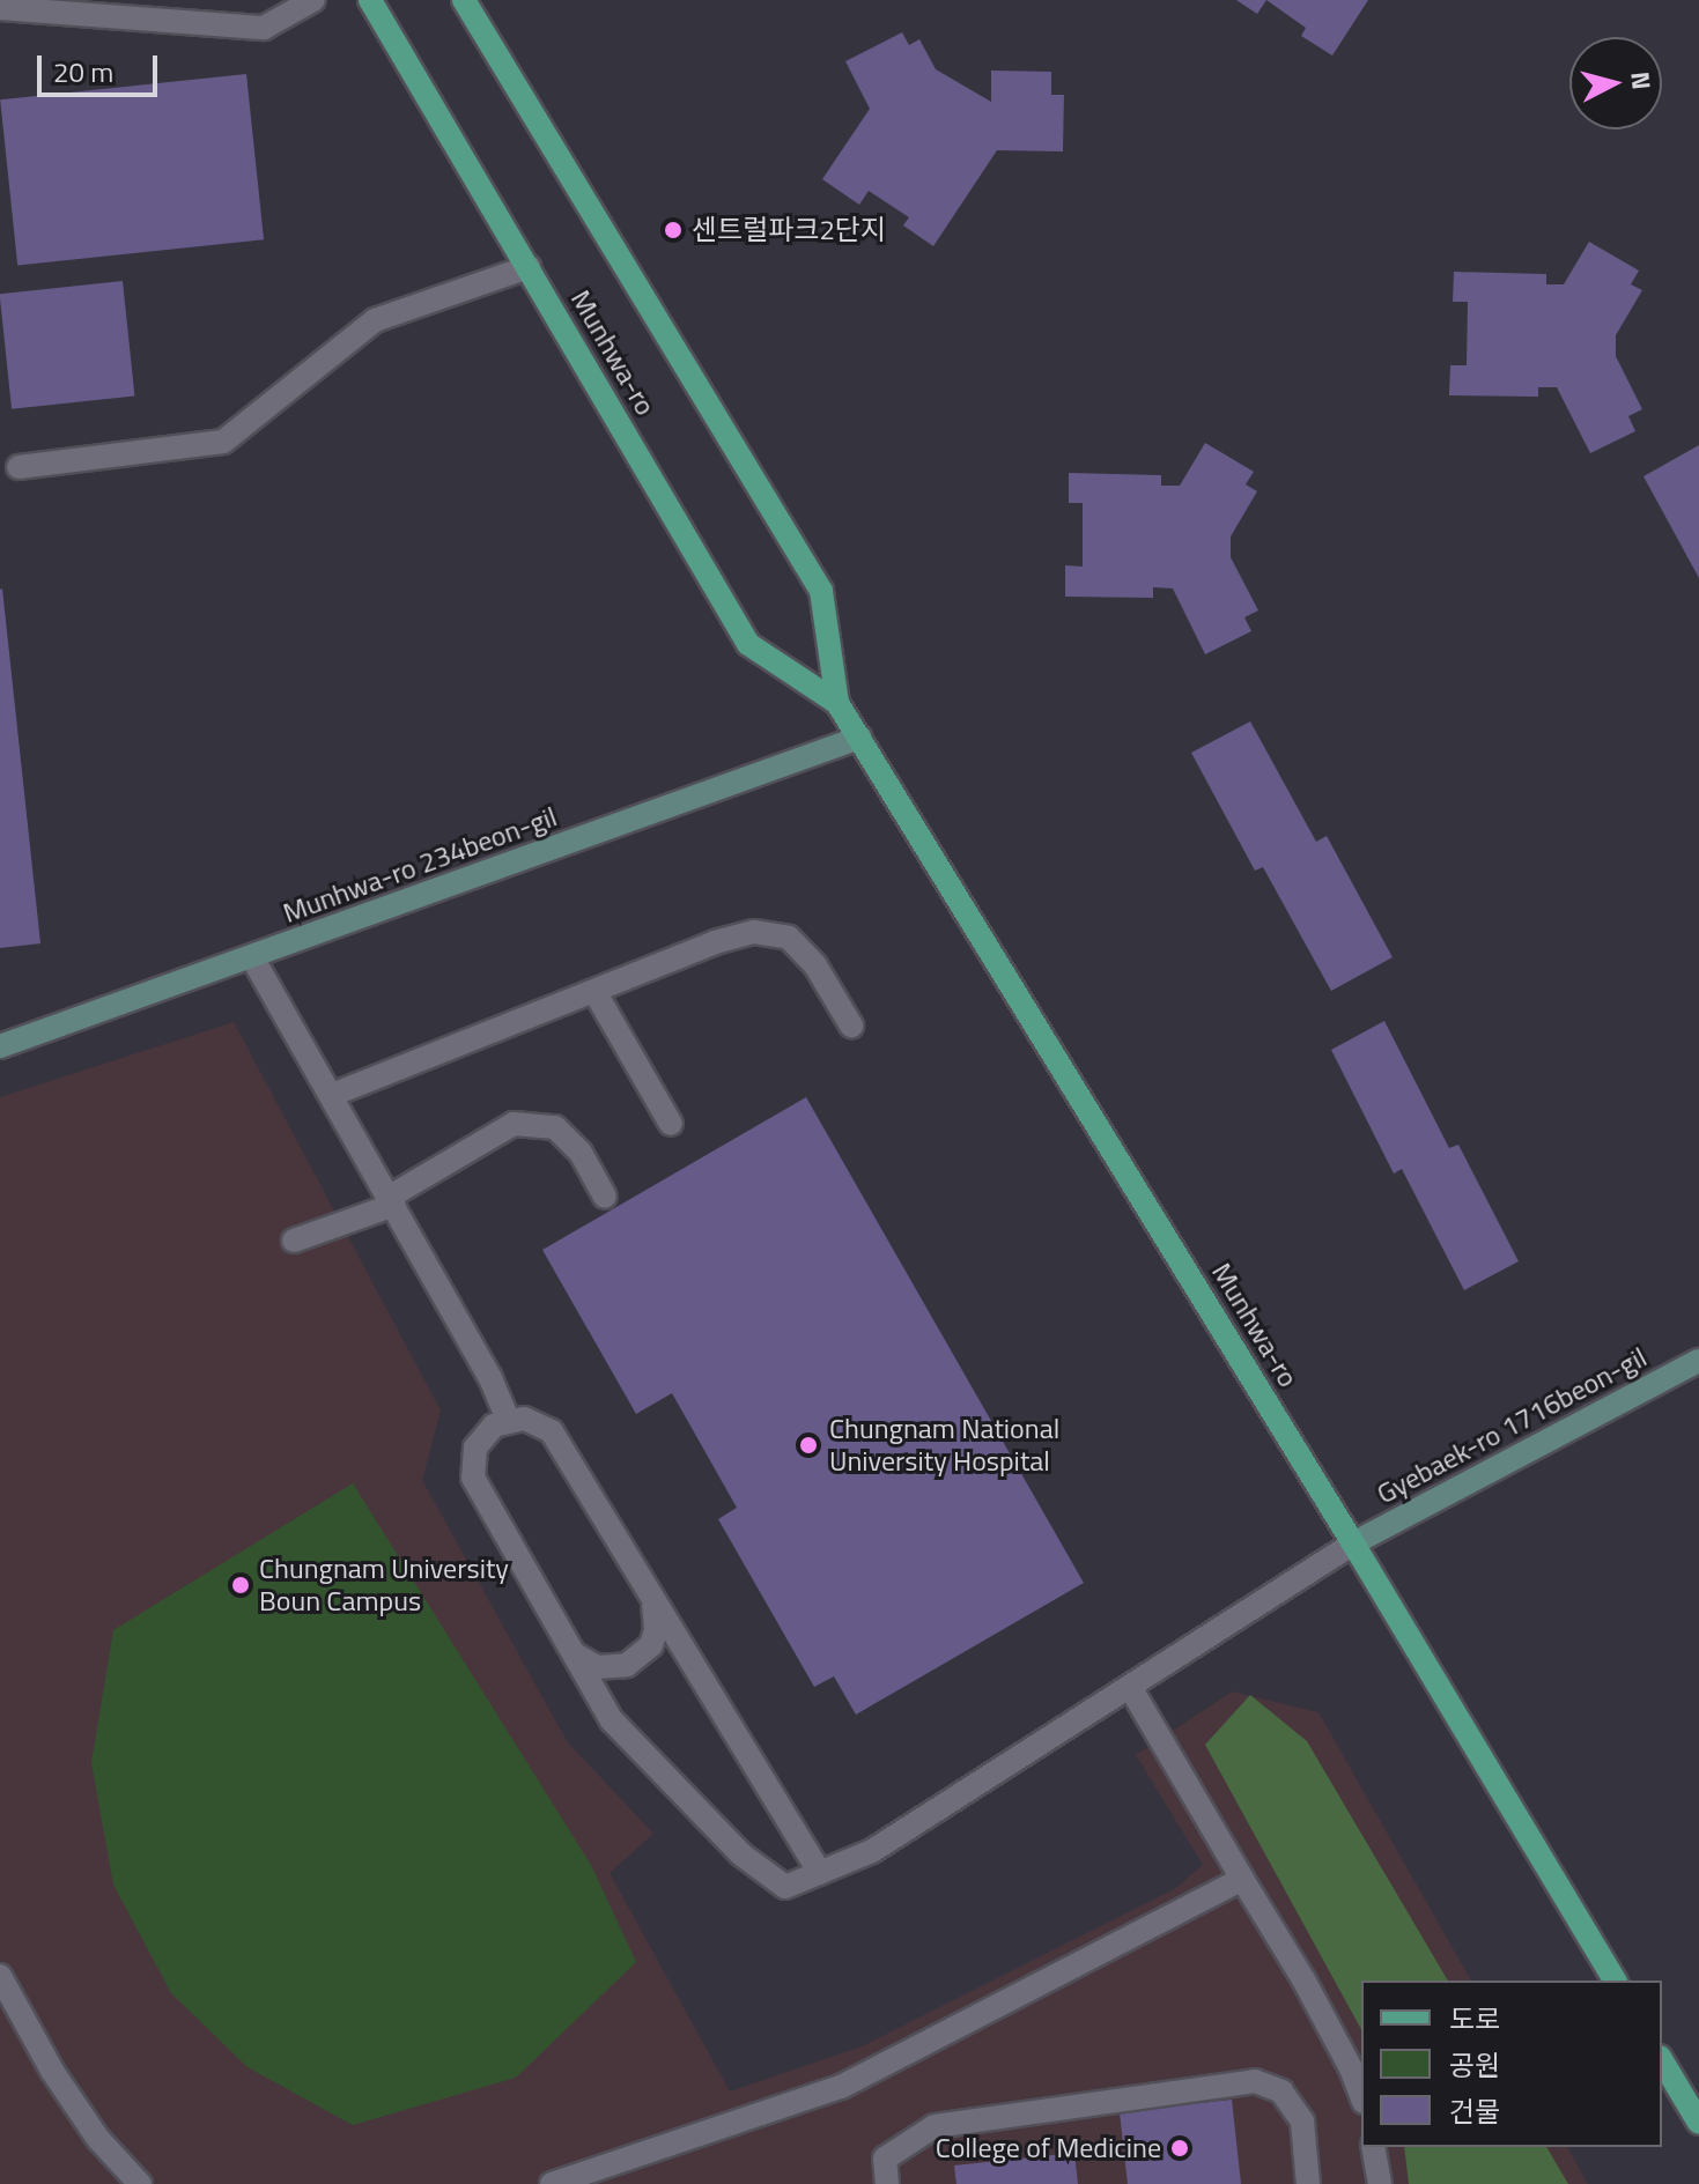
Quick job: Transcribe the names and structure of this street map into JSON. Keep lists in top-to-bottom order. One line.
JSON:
{"streets":{"main road":["Munhwa-ro","Munhwa-ro 234beon-gil","Gyebaek-ro 1716beon-gil"]},"crossings":[["Munhwa-ro","Munhwa-ro 234beon-gil"],["Munhwa-ro","Gyebaek-ro 1716beon-gil"]],"places":["센트럴파크2단지","Chungnam National University Hospital","Chungnam University Boun Campus","College of Medicine"],"legend":["도로","공원","건물"],"scale_bar":"20 m","north":"right"}
